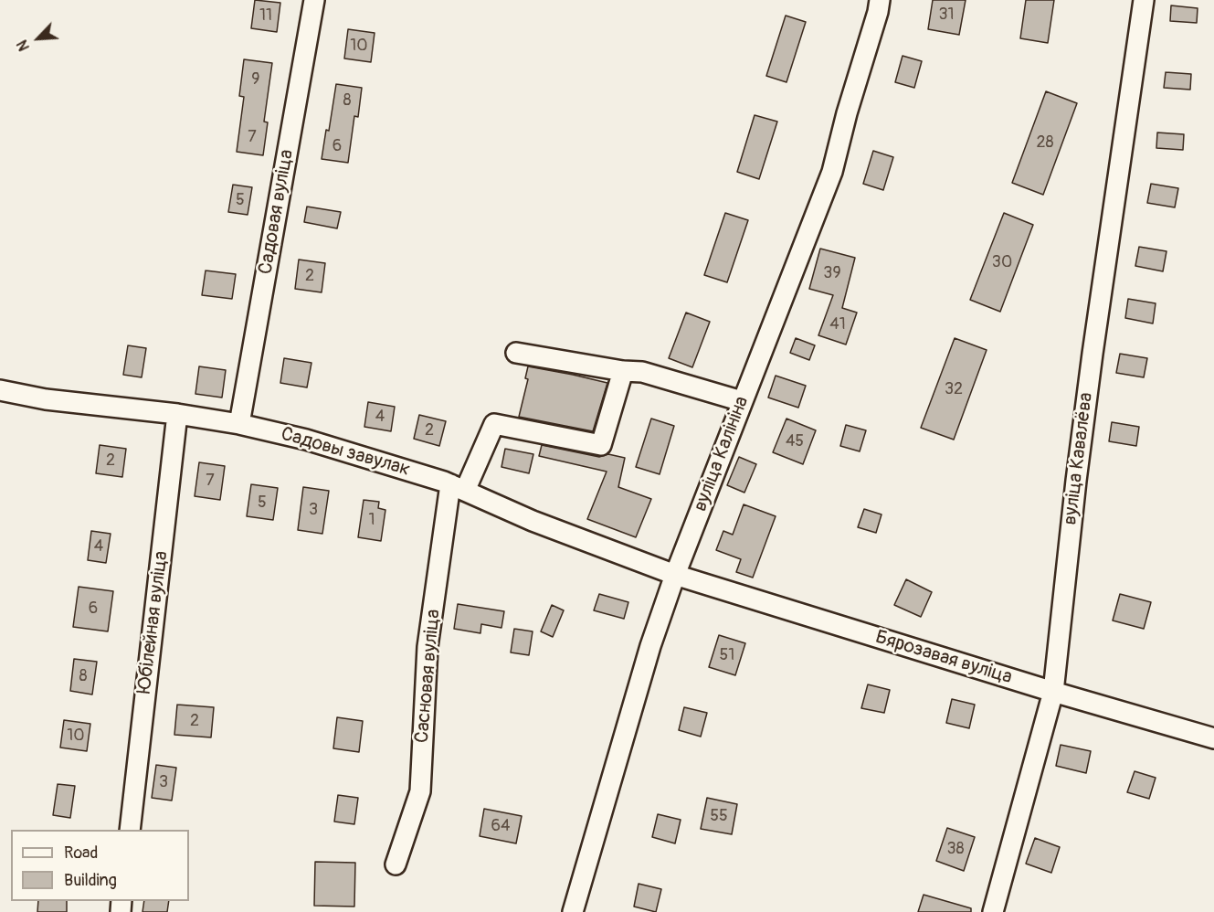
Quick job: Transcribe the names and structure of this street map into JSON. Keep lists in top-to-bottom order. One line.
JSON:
{"streets":{"street":["Садовая вуліца","Садовы завулак","вуліца Калініна","вуліца Кавалёва","Юбілейная вуліца","Бярозавая вуліца","Сасновая вуліца"]},"crossings":[["Садовая вуліца","Садовы завулак"],["Садовы завулак","вуліца Калініна"],["Садовы завулак","Юбілейная вуліца"],["Садовы завулак","Бярозавая вуліца"],["Садовы завулак","Сасновая вуліца"],["вуліца Калініна","Бярозавая вуліца"],["вуліца Кавалёва","Бярозавая вуліца"]],"house_numbers":["31","11","10","9","8","7","28","6","5","30","39","2","41","32","4","2","45","2","7","5","3","1","4","6","51","8","2","10","3","55","64","38"],"legend":["Road","Building"],"north":"bottom left"}
